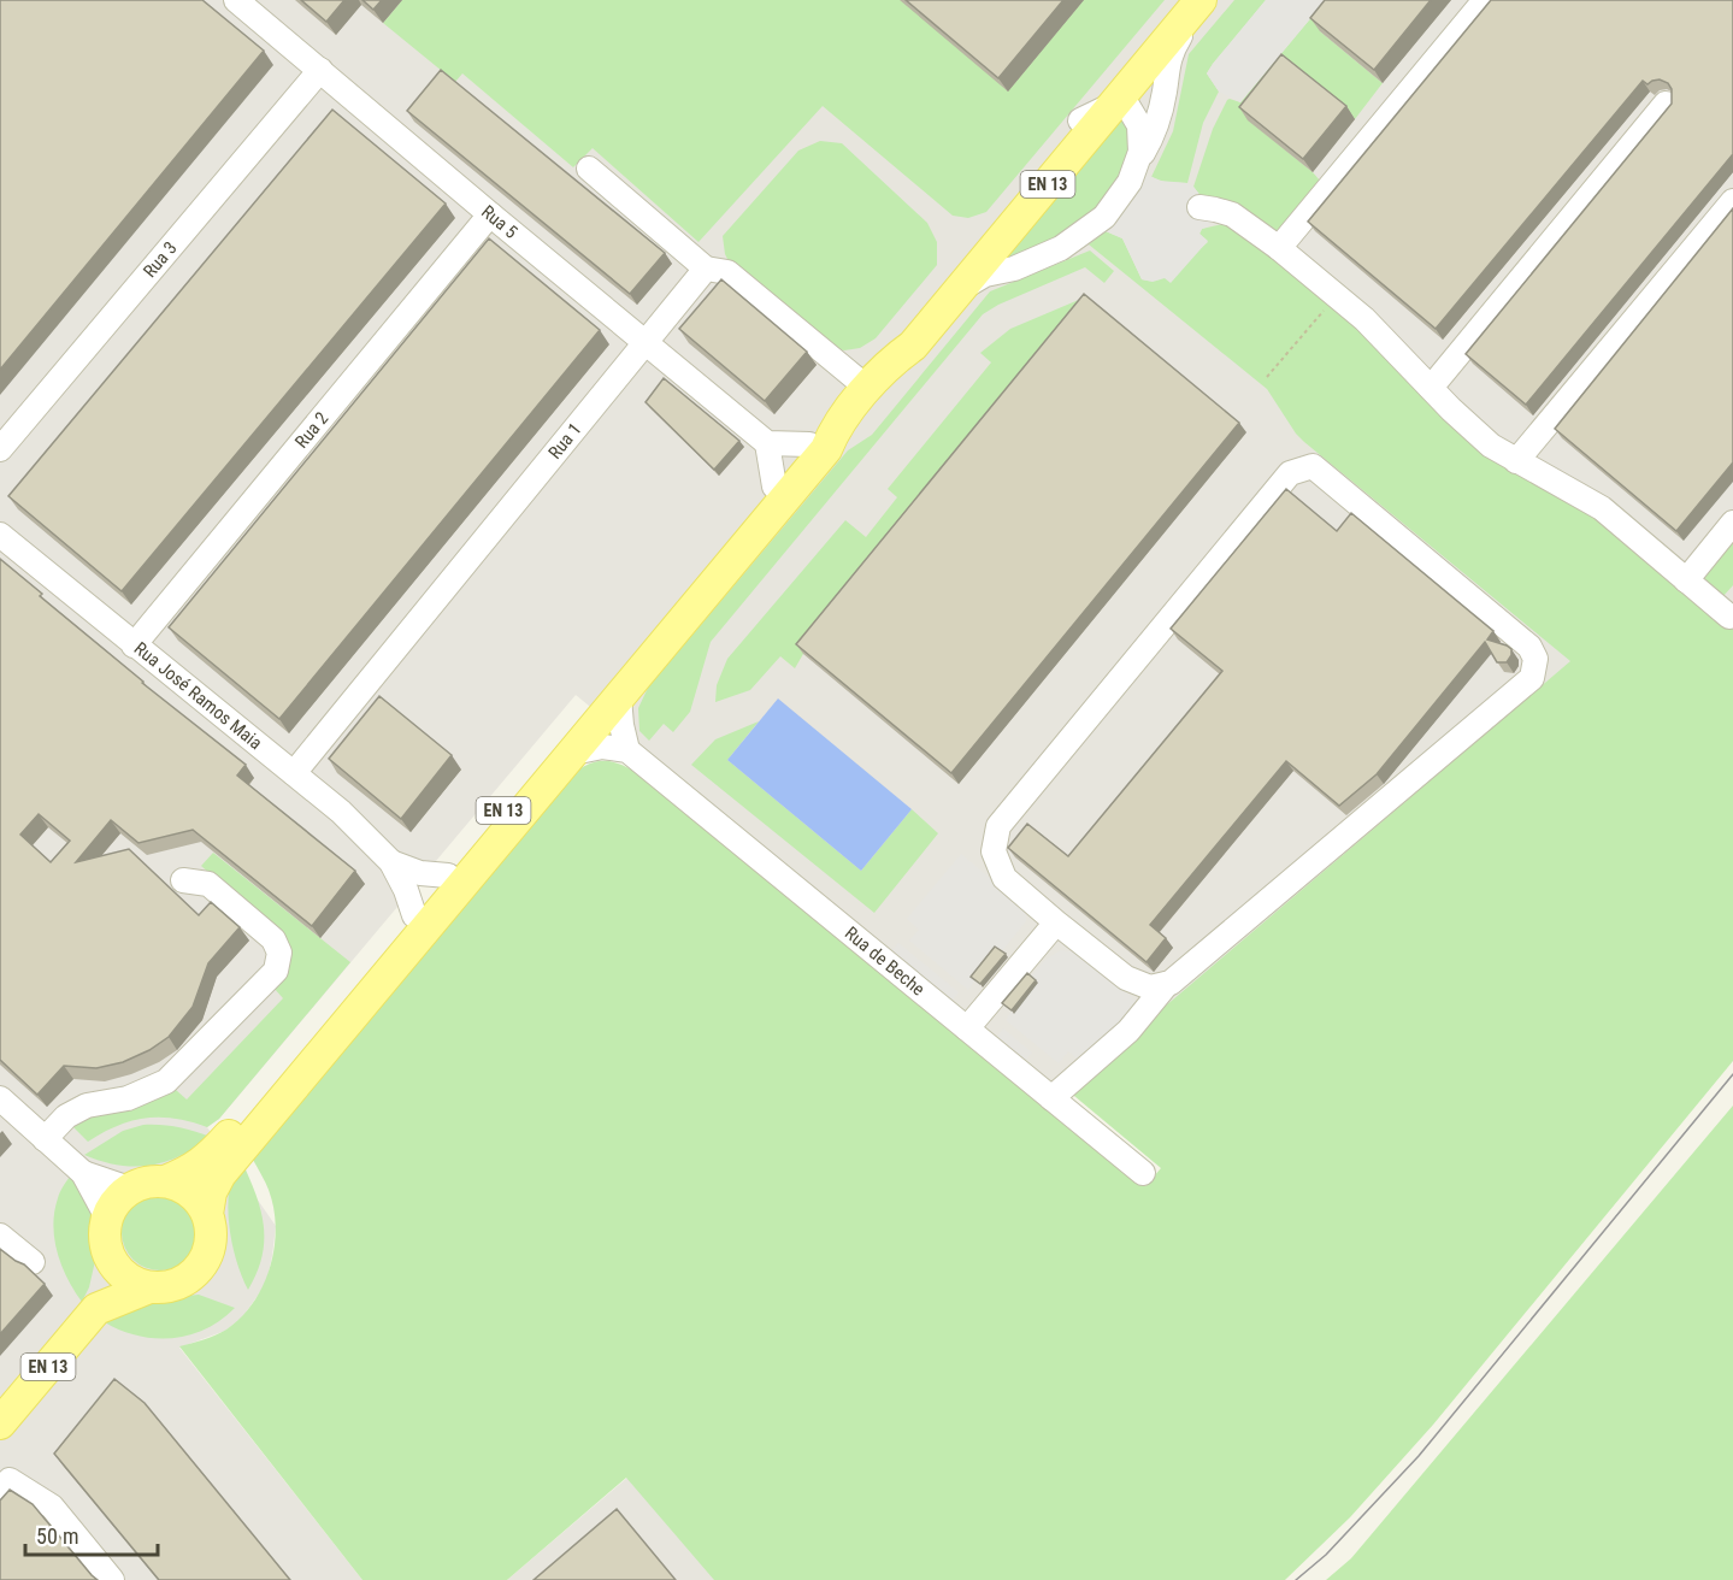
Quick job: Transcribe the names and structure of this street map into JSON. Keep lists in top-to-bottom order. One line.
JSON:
{"streets":{"main road":["EN 13"],"street":["Rua 5","Rua 3","Rua 2","Rua 1","Rua José Ramos Maia","Rua de Beche"]},"crossings":[["EN 13","Rua José Ramos Maia"],["Rua 5","Rua 3"],["Rua 5","Rua 2"],["Rua 5","Rua 1"],["Rua 2","Rua José Ramos Maia"],["Rua 1","Rua José Ramos Maia"]],"scale_bar":"50 m"}
